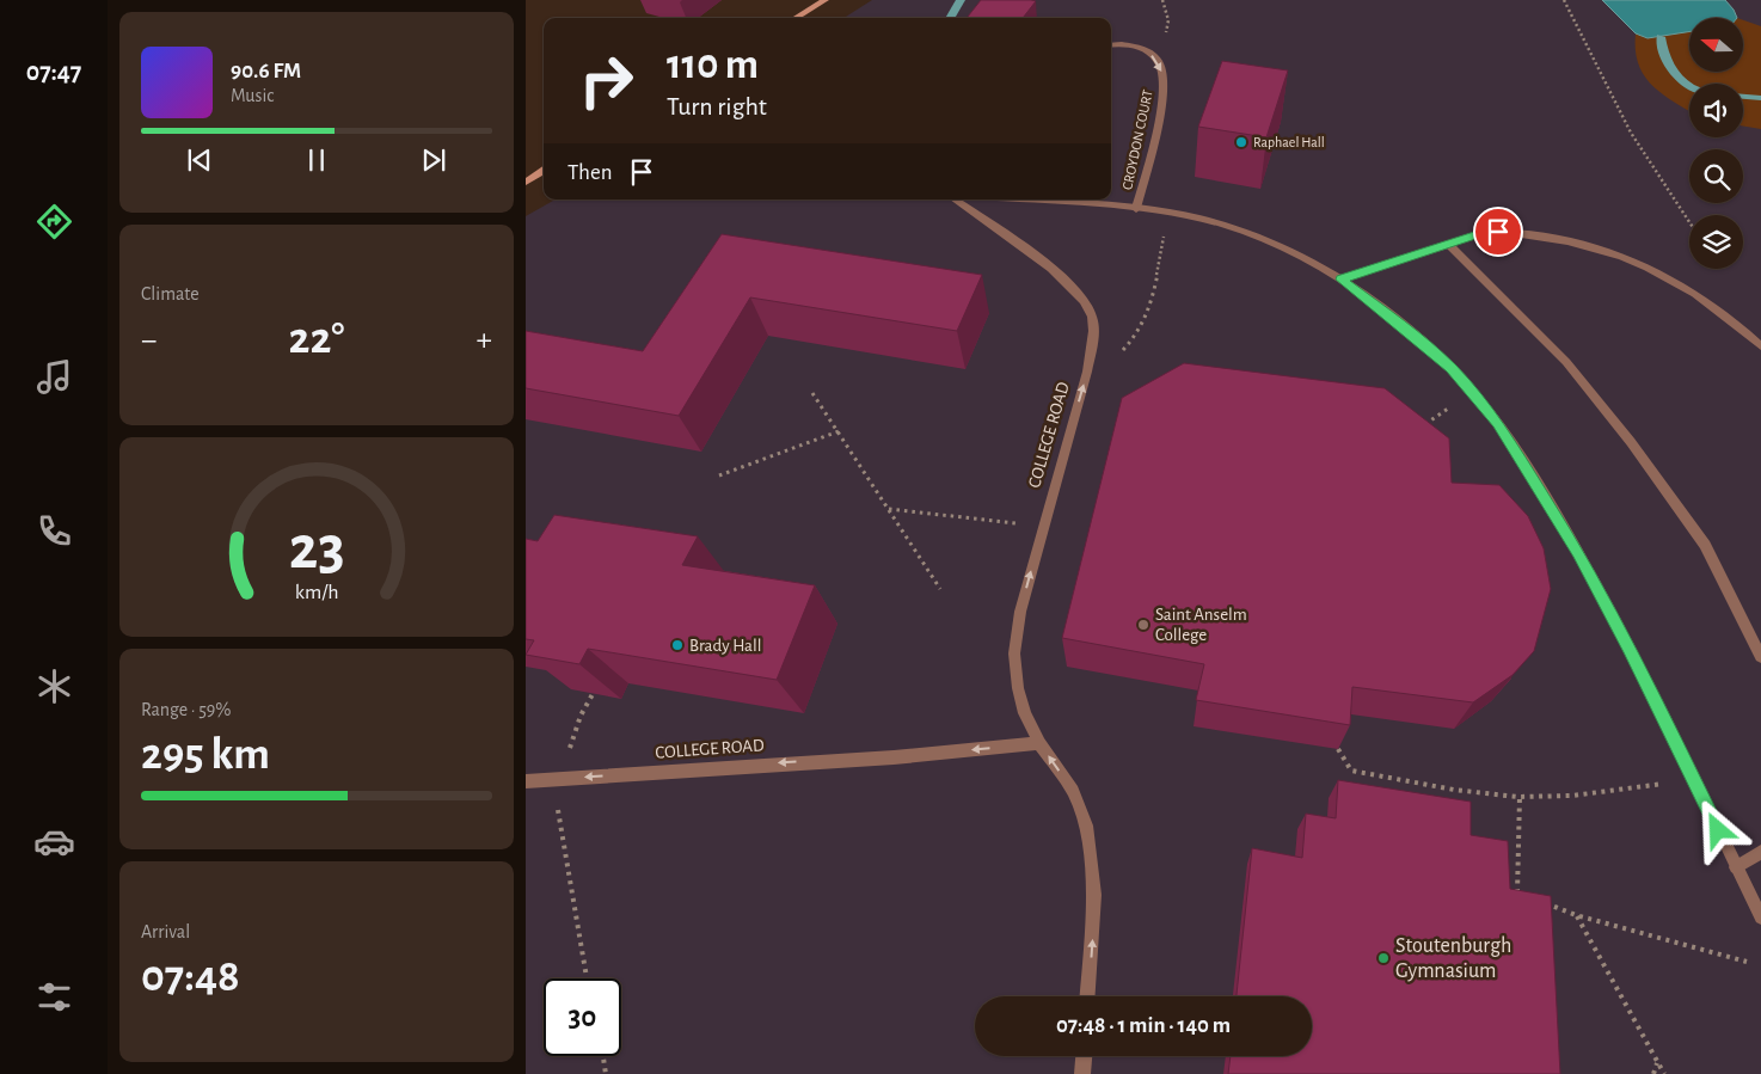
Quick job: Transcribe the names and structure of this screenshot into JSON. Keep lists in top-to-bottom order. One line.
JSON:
{"streets":{"street":["CROYDON COURT","COLLEGE ROAD"]},"one_way":["CROYDON COURT"],"places":["Raphael Hall","Saint Anselm College","Brady Hall","Stoutenburgh Gymnasium"],"north":"left","page":{"tabs":"07:47","turn":["110 m","Turn right"],"song":["90.6 FM","Music"],"then":"Then","tile":["Climate",["Range · 59%","295 km"],["Arrival","07:48"]],"heat":["−","22°","+"],"limit":"30","trip":"07:48 · 1 min · 140 m","gauge":["23","km/h"]}}
